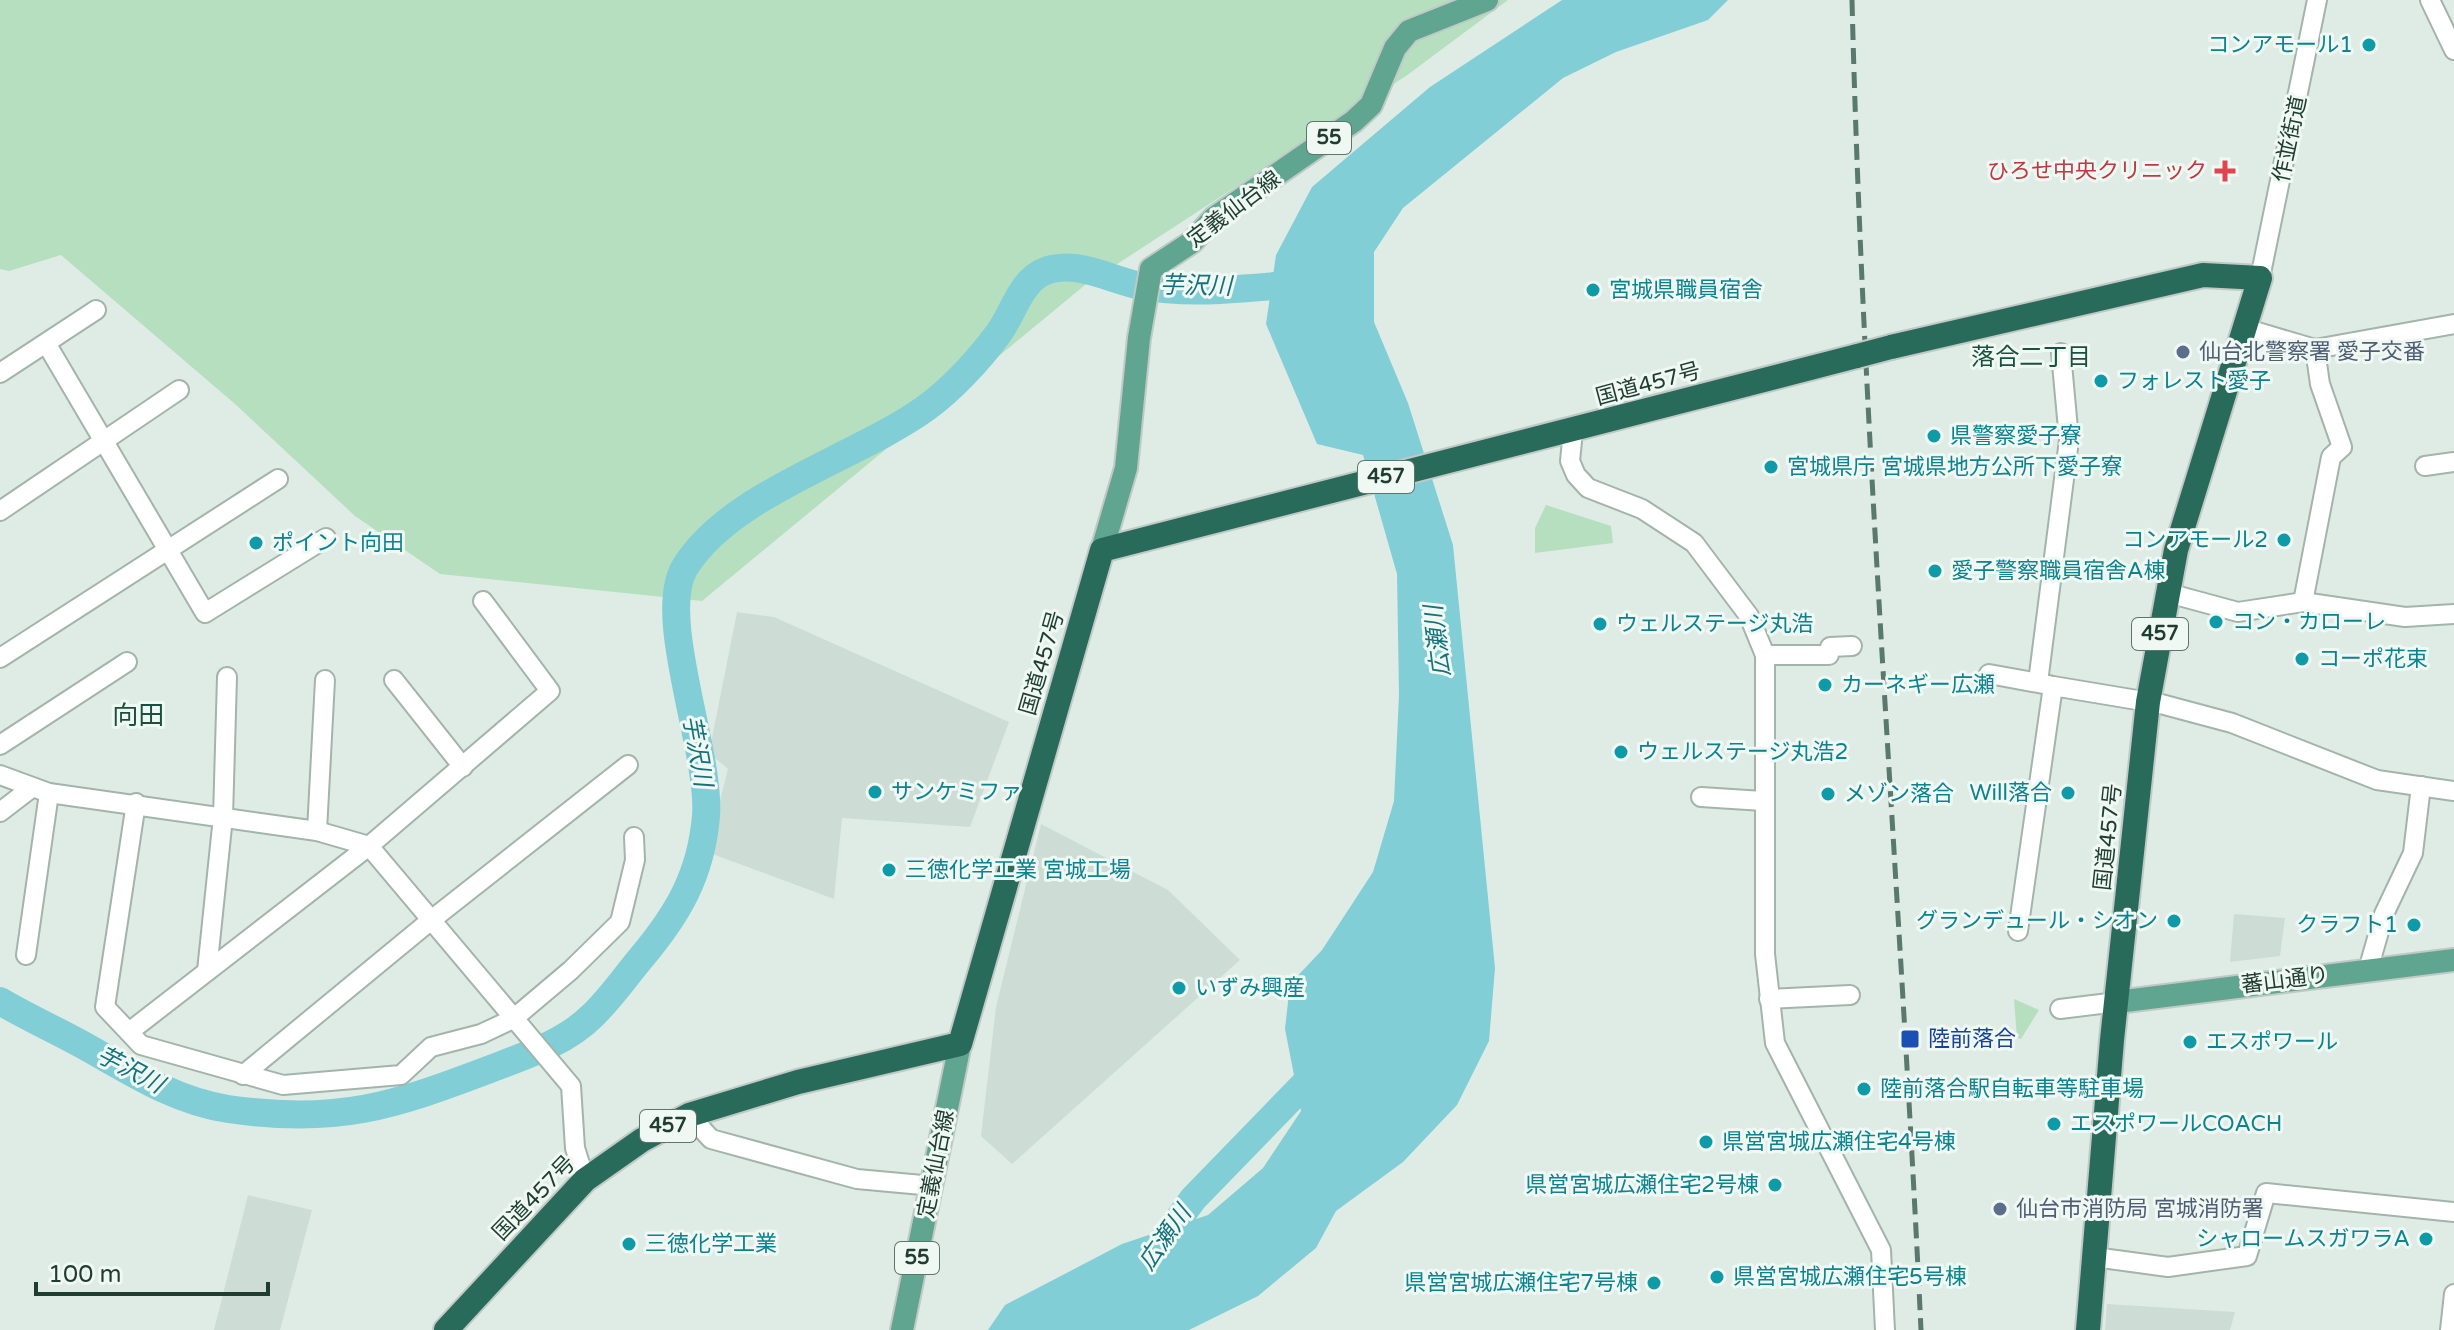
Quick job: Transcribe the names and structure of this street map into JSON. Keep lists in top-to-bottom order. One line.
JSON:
{"streets":{"highway":["国道457号","457"],"main road":["55","定義仙台線","蕃山通り"],"street":["作並街道"]},"crossings":[["作並街道","国道457号"],["定義仙台線","国道457号"],["国道457号","蕃山通り"]],"districts":["落合二丁目","向田"],"water":["芋沢川","広瀬川"],"places":{"other":["コンアモール1","宮城県職員宿舎","仙台北警察署 愛子交番","フォレスト愛子","県警察愛子寮","宮城県庁 宮城県地方公所下愛子寮","コンアモール2","ポイント向田","愛子警察職員宿舎A棟","コン・カローレ","ウェルステージ丸浩","コーポ花束","カーネギー広瀬","ウェルステージ丸浩2","サンケミファ","Will落合","メゾン落合","三徳化学工業 宮城工場","グランデュール・シオン","クラフト1","いずみ興産","エスポワール","陸前落合駅自転車等駐車場","エスポワールCOACH","県営宮城広瀬住宅4号棟","県営宮城広瀬住宅2号棟","仙台市消防局 宮城消防署","シャロームスガワラA","三徳化学工業","県営宮城広瀬住宅5号棟","県営宮城広瀬住宅7号棟"],"health":["ひろせ中央クリニック"],"transit":["陸前落合"]},"scale_bar":"100 m"}
